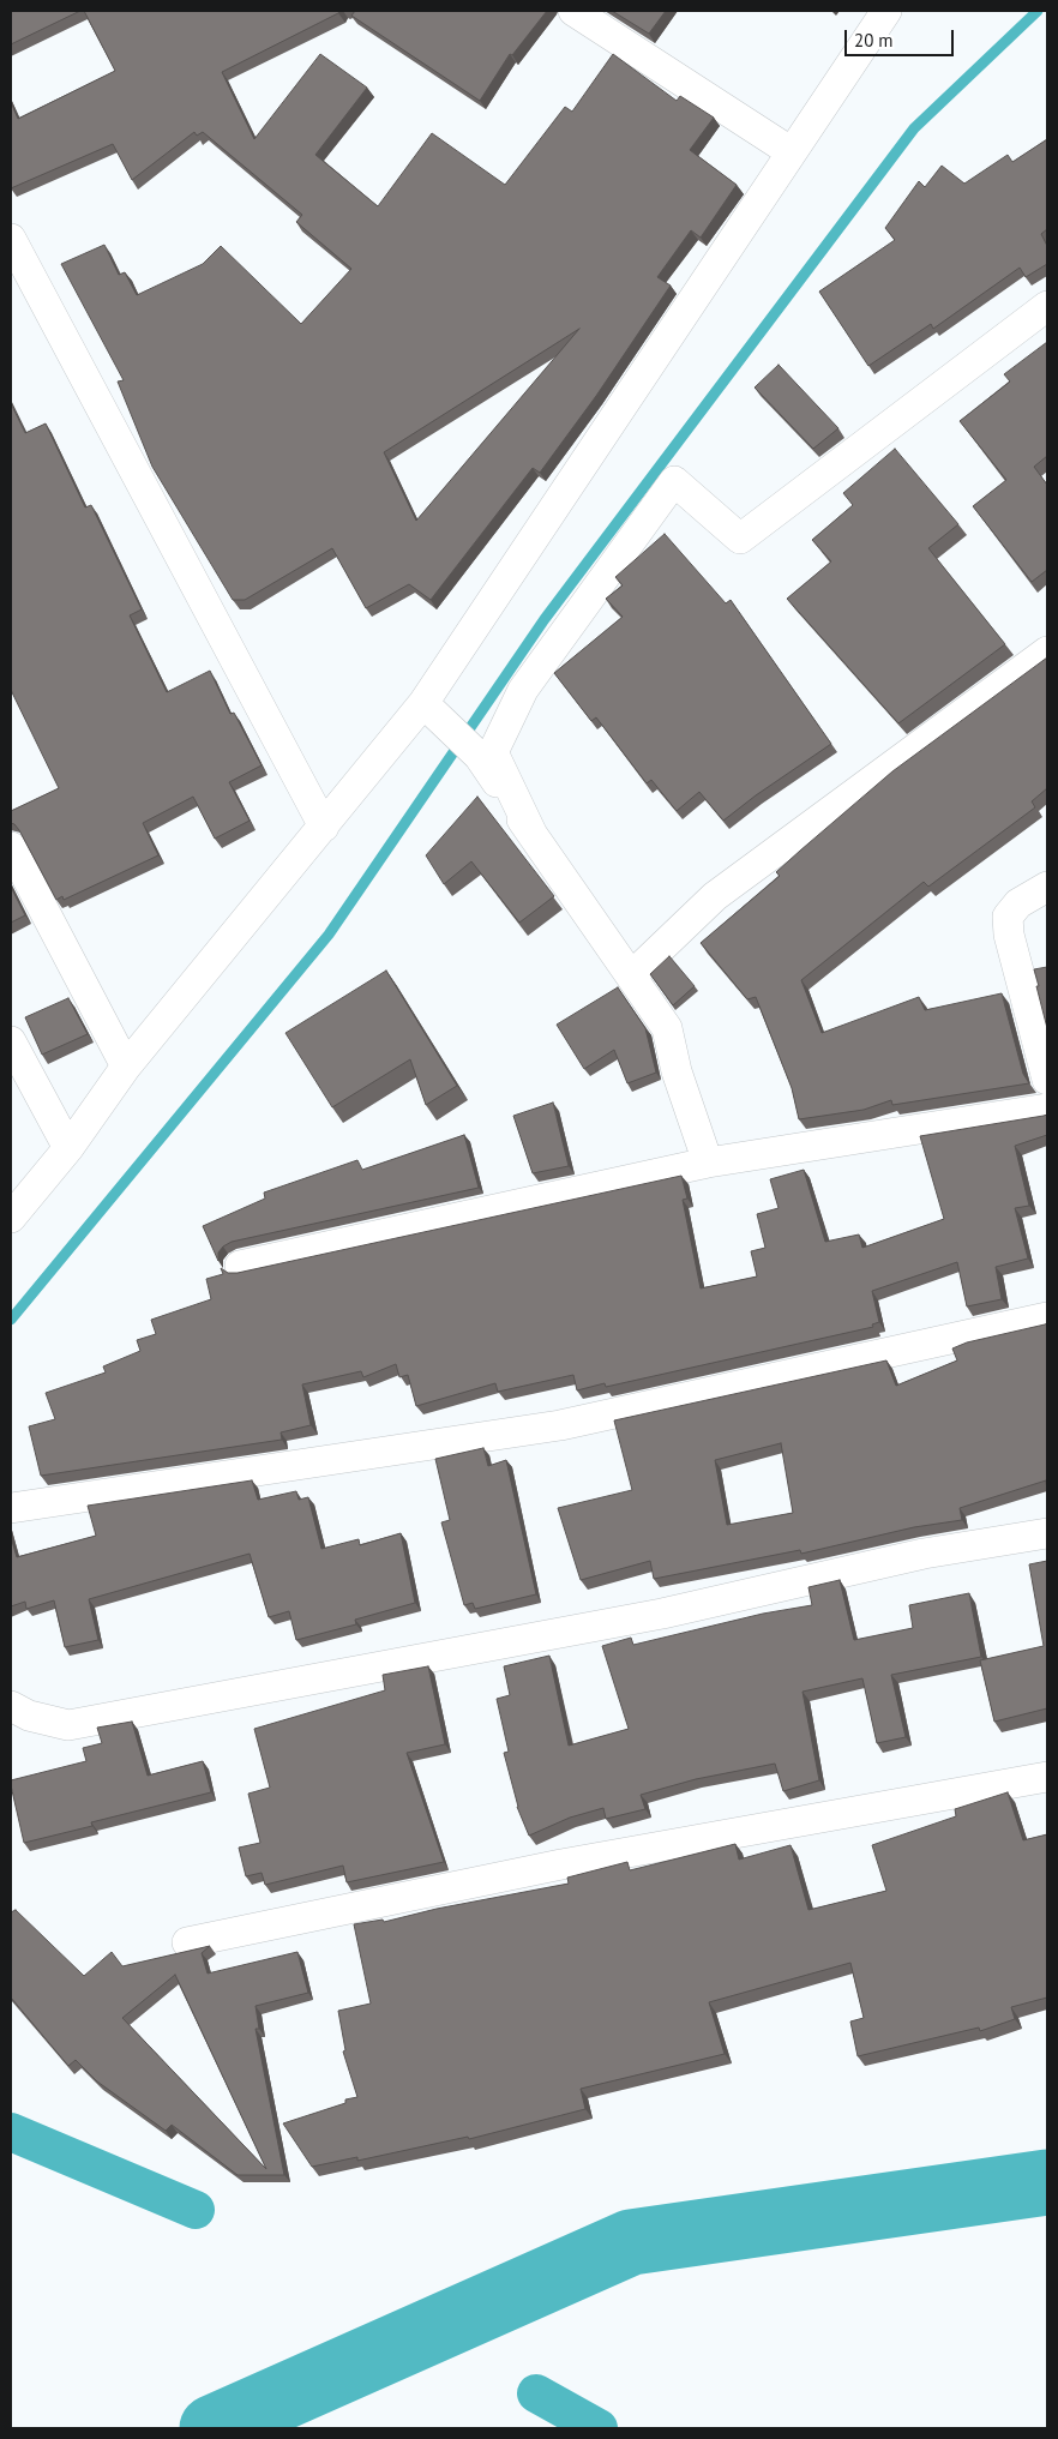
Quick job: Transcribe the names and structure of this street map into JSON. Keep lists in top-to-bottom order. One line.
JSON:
{"scale_bar":"20 m"}
